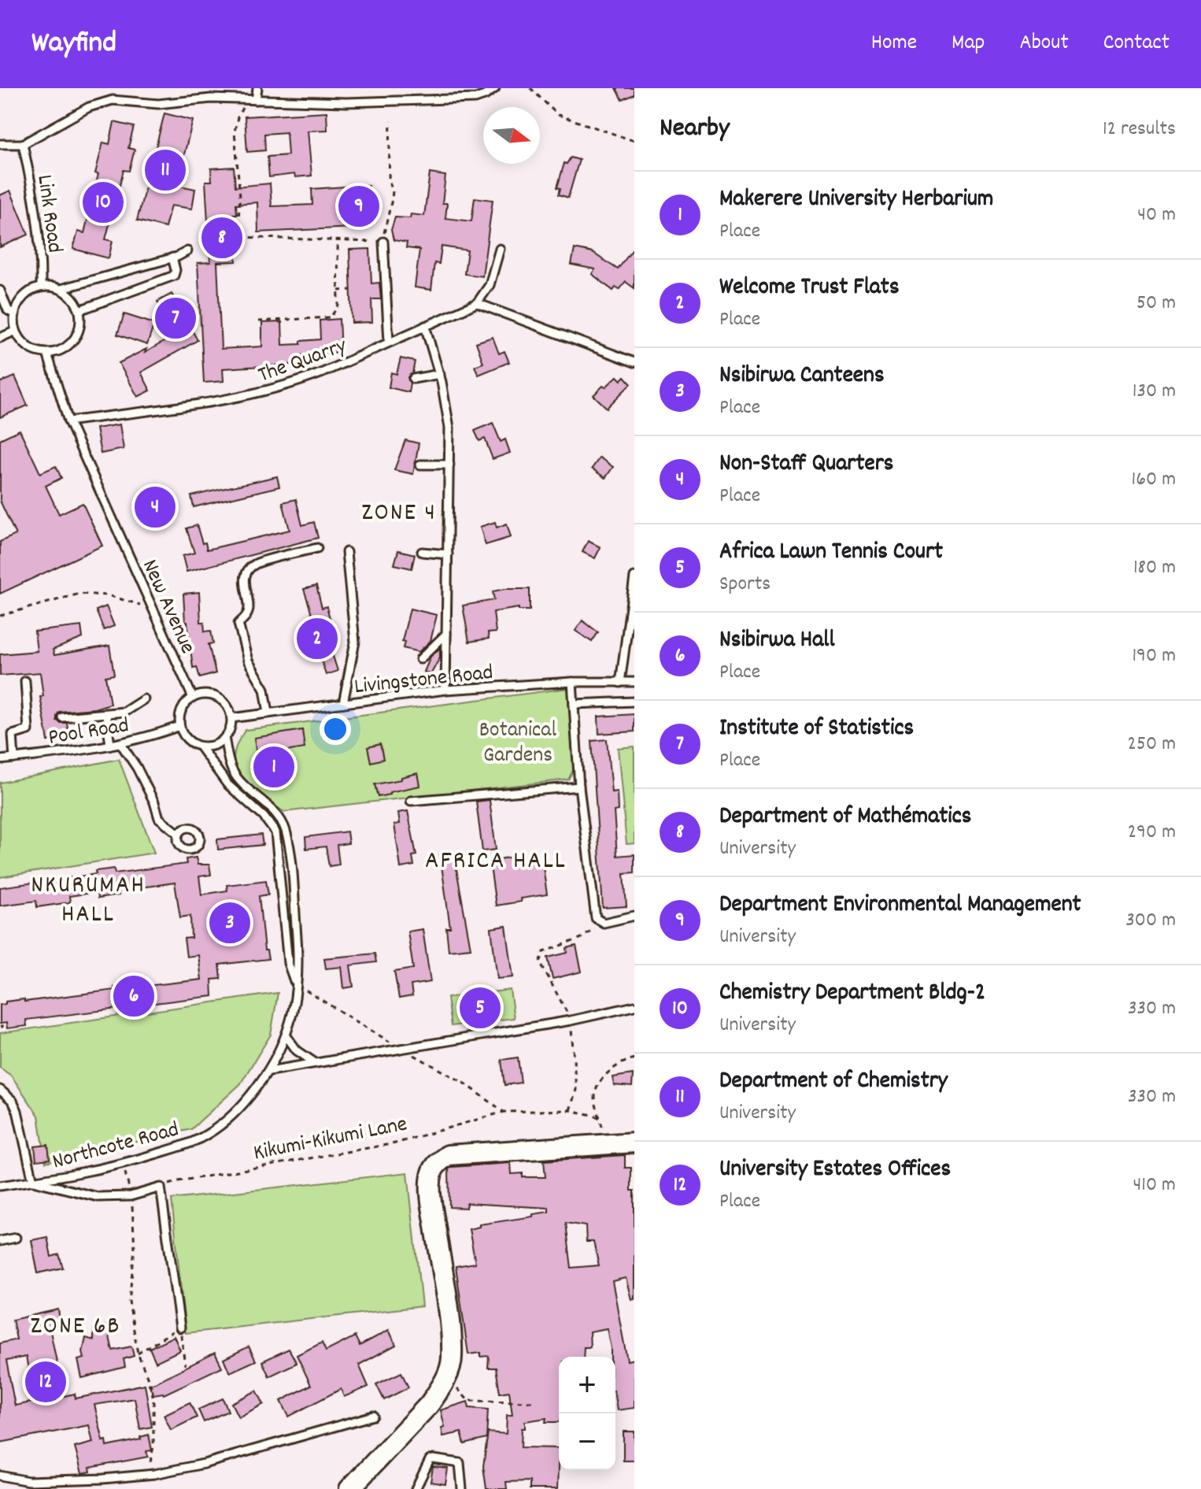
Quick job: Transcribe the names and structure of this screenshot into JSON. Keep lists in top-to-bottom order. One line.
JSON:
{"streets":{"lane":["Link Road","The Quarry","New Avenue","Livingstone Road","Pool Road","Northcote Road"],"path":["Kikumi-Kikumi Lane"]},"crossings":[["Link Road","New Avenue"],["The Quarry","New Avenue"],["New Avenue","Livingstone Road"],["New Avenue","Pool Road"],["New Avenue","Northcote Road"],["Livingstone Road","Pool Road"],["Livingstone Road","Northcote Road"],["Pool Road","Northcote Road"]],"districts":["ZONE 4","AFRICA HALL","NKURUMAH HALL","ZONE 6B"],"parks":["Botanical Gardens"],"north":"right","page":{"header":"Wayfind","nav":["Home","Map","About","Contact"],"heading":["Nearby","12 results"],"pins":["11","10","9","8","7","4","2","1","3","6","5","12"],"list":[{"mark":"1","name":"Makerere University Herbarium","note":"Place","value":"40 m"},{"mark":"2","name":"Welcome Trust Flats","note":"Place","value":"50 m"},{"mark":"3","name":"Nsibirwa Canteens","note":"Place","value":"130 m"},{"mark":"4","name":"Non-Staff Quarters","note":"Place","value":"160 m"},{"mark":"5","name":"Africa Lawn Tennis Court","note":"Sports","value":"180 m"},{"mark":"6","name":"Nsibirwa Hall","note":"Place","value":"190 m"},{"mark":"7","name":"Institute of Statistics","note":"Place","value":"250 m"},{"mark":"8","name":"Department of Mathématics","note":"University","value":"290 m"},{"mark":"9","name":"Department Environmental Management","note":"University","value":"300 m"},{"mark":"10","name":"Chemistry Department Bldg-2","note":"University","value":"330 m"},{"mark":"11","name":"Department of Chemistry","note":"University","value":"330 m"},{"mark":"12","name":"University Estates Offices","note":"Place","value":"410 m"}],"map_buttons":["+","−"]}}
